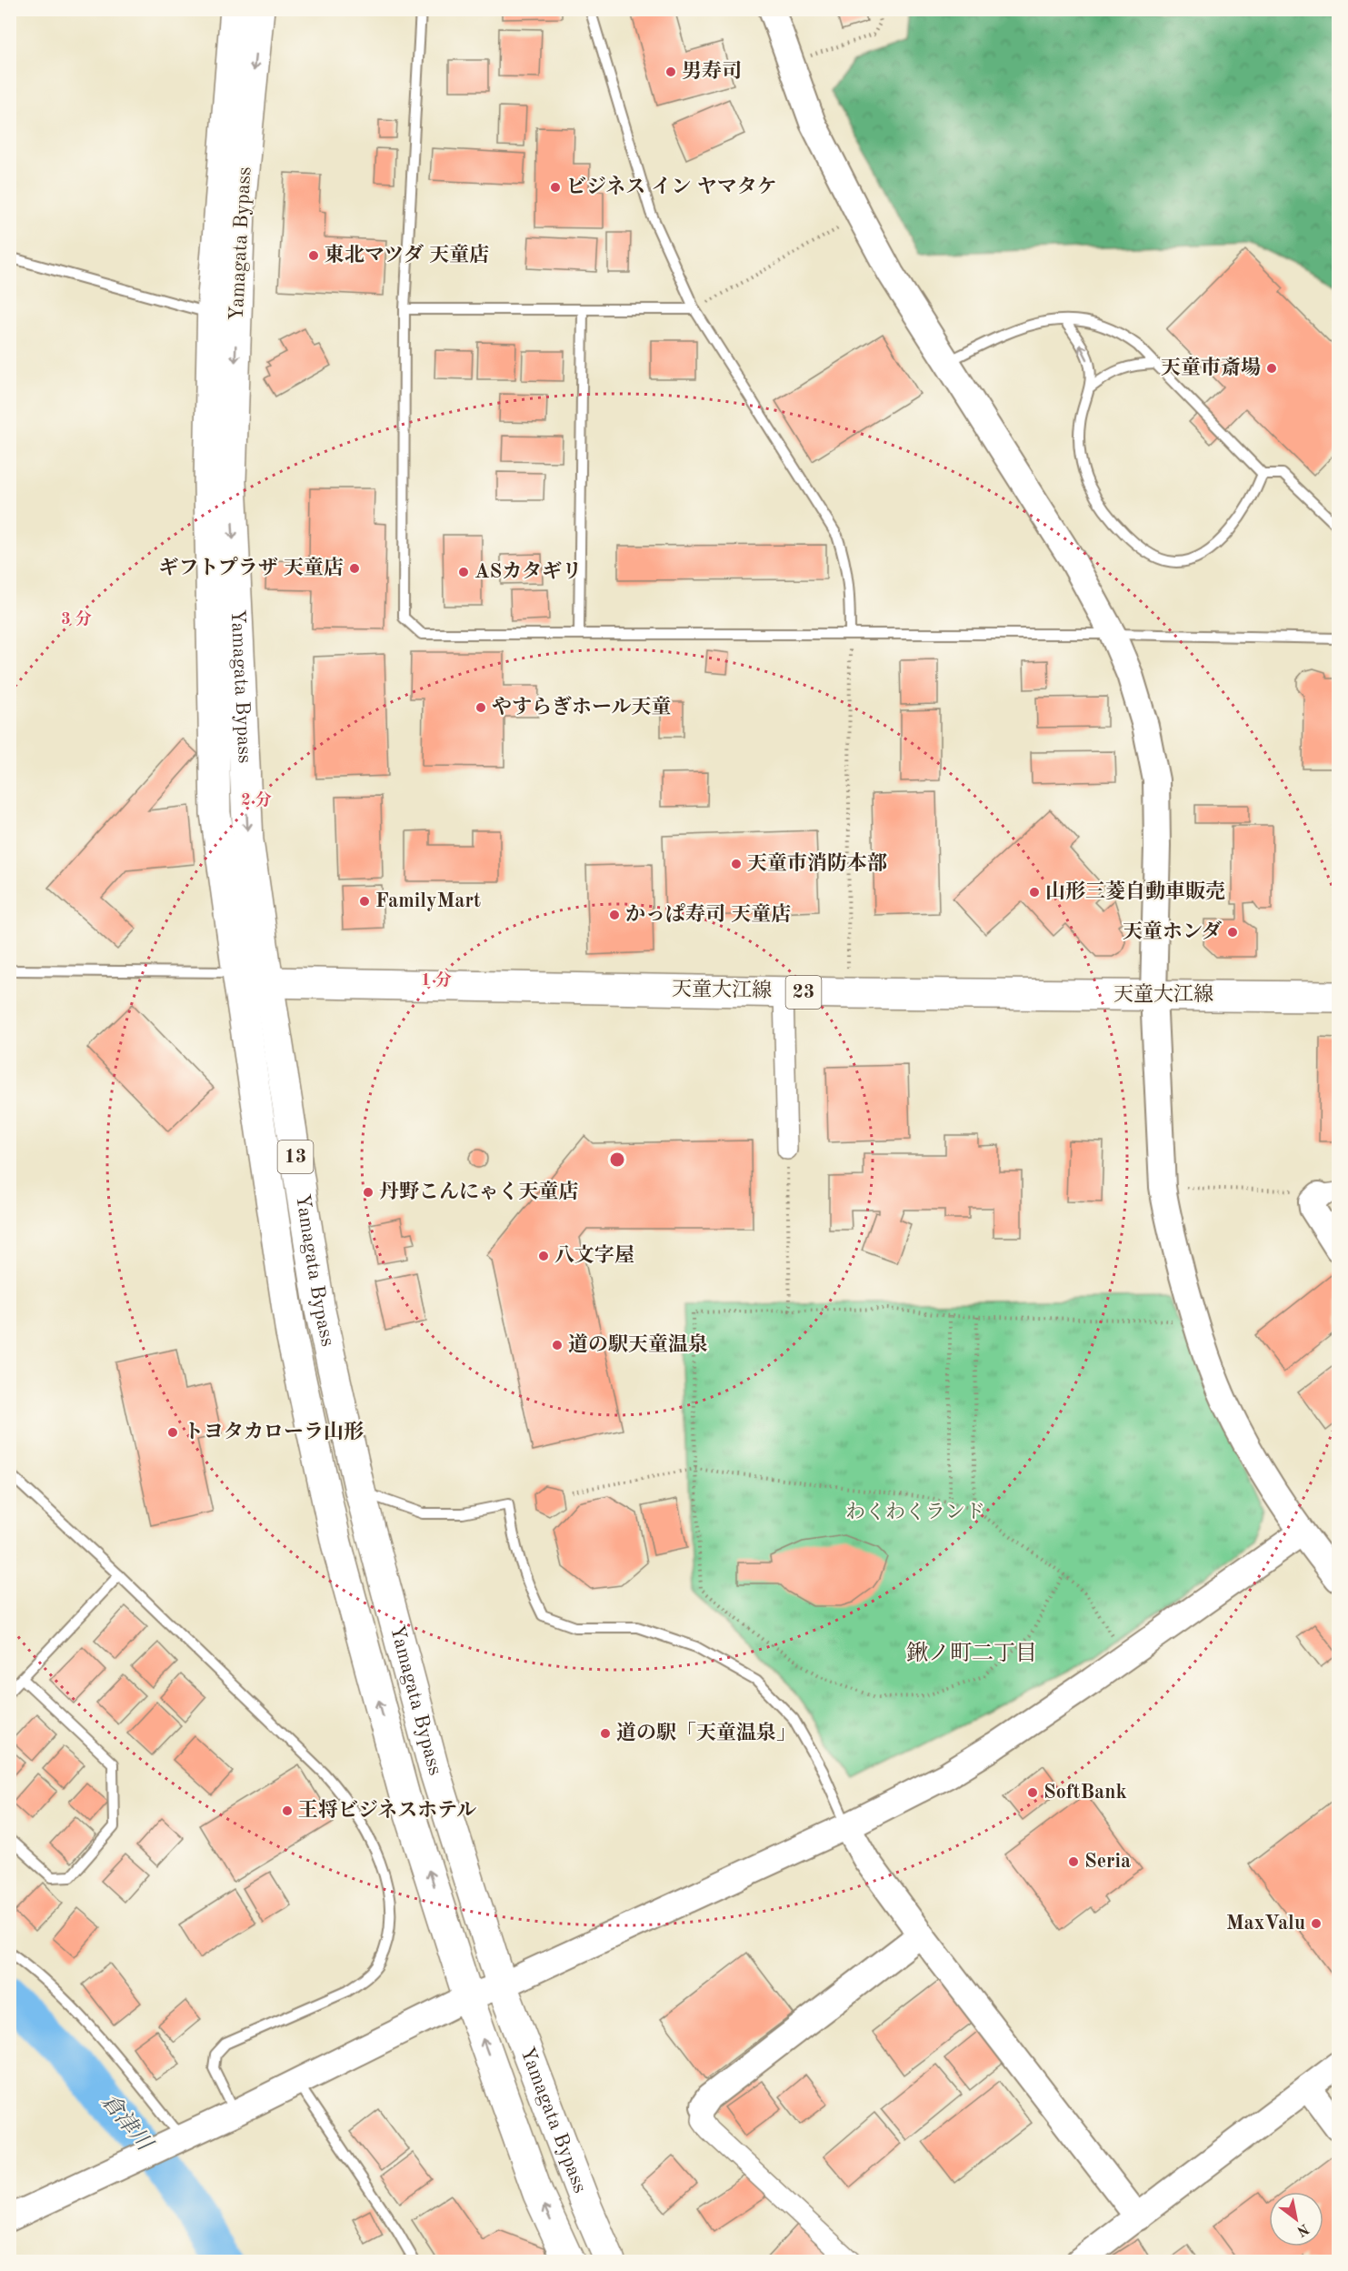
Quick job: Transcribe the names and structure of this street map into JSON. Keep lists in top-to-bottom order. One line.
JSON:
{"streets":{"main road":["Yamagata Bypass","天童大江線","23","13"]},"crossings":[["Yamagata Bypass","天童大江線"]],"districts":["鍬ノ町二丁目"],"water":["倉津川"],"parks":["わくわくランド"],"places":["男寿司","ビジネス イン ヤマタケ","東北マツダ 天童店","天童市斎場","ギフトプラザ 天童店","ASカタギリ","やすらぎホール天童","天童市消防本部","山形三菱自動車販売","FamilyMart","かっぱ寿司 天童店","天童ホンダ","丹野こんにゃく天童店","八文字屋","道の駅天童温泉","トヨタカローラ山形","道の駅「天童温泉」","SoftBank","王将ビジネスホテル","Seria","MaxValu"],"north":"bottom right","rings":["3 分","2 分","1 分"]}
